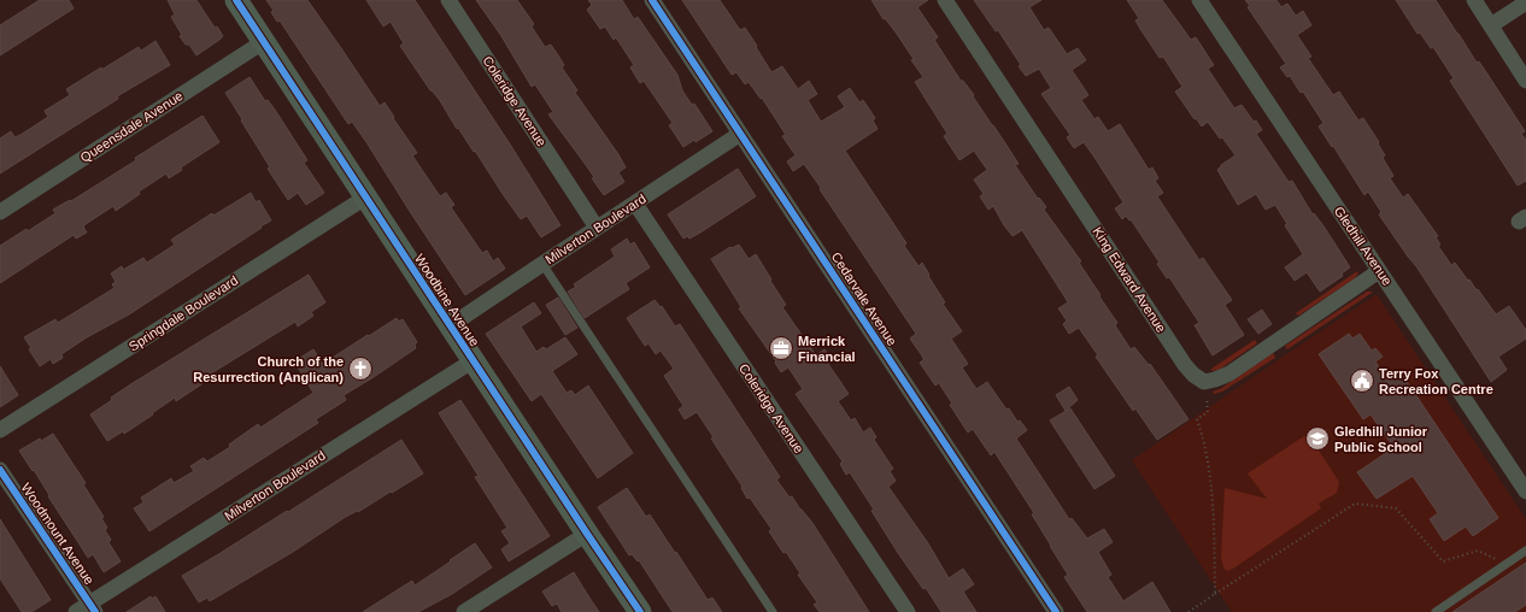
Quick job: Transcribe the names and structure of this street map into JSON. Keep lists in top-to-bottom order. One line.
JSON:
{"streets":{"main road":["Woodbine Avenue"],"street":["Coleridge Avenue","Queensdale Avenue","Milverton Boulevard","Gledhill Avenue","King Edward Avenue","Cedarvale Avenue","Springdale Boulevard","Woodmount Avenue"]},"crossings":[["Coleridge Avenue","Milverton Boulevard"],["Queensdale Avenue","Woodbine Avenue"],["Milverton Boulevard","Cedarvale Avenue"],["Milverton Boulevard","Woodbine Avenue"],["Milverton Boulevard","Woodmount Avenue"],["Gledhill Avenue","King Edward Avenue"],["Woodbine Avenue","Springdale Boulevard"]],"places":{"office":["Merrick Financial"],"church":["Church of the Resurrection (Anglican)"],"public building":["Terry Fox Recreation Centre"],"school or university":["Gledhill Junior Public School"]}}
